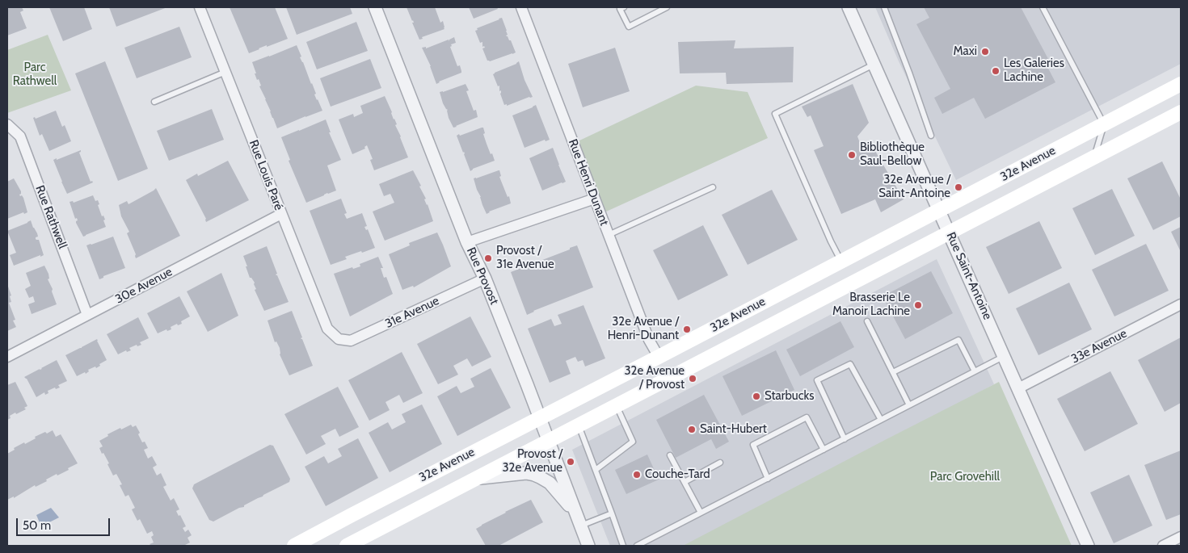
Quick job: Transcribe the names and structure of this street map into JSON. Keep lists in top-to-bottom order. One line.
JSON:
{"streets":{"main road":["32e Avenue"],"street":["Rue Louis Paré","Rue Henri Dunant","Rue Rathwell","Rue Provost","Rue Saint-Antoine","30e Avenue","31e Avenue","33e Avenue"]},"crossings":[["32e Avenue","Rue Henri Dunant"],["32e Avenue","Rue Provost"],["32e Avenue","Rue Saint-Antoine"],["Rue Louis Paré","30e Avenue"],["Rue Louis Paré","31e Avenue"],["Rue Rathwell","30e Avenue"],["Rue Provost","31e Avenue"],["Rue Saint-Antoine","33e Avenue"]],"parks":["Parc Rathwell","Parc Grovehill"],"places":["Maxi","Les Galeries Lachine","Bibliothèque Saul-Bellow","32e Avenue / Saint-Antoine","Provost / 31e Avenue","Brasserie Le Manoir Lachine","32e Avenue / Henri-Dunant","32e Avenue / Provost","Starbucks","Saint-Hubert","Provost / 32e Avenue","Couche-Tard"],"scale_bar":"50 m"}
